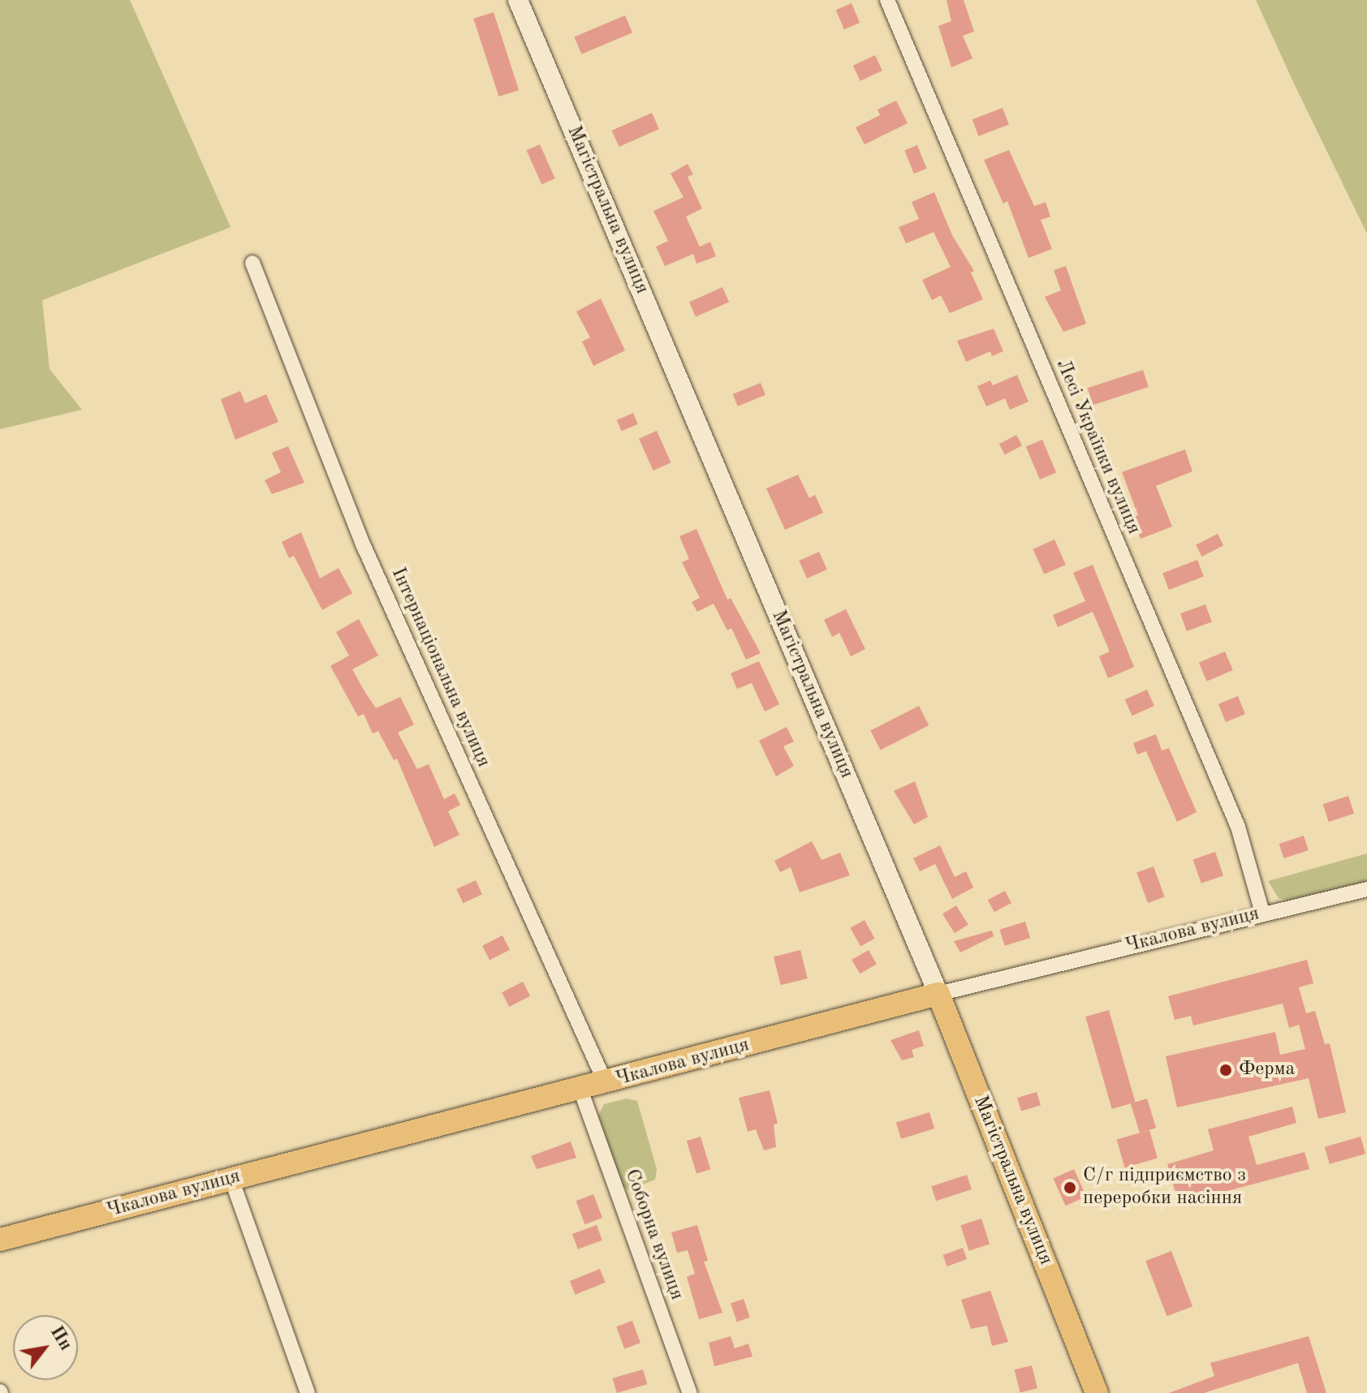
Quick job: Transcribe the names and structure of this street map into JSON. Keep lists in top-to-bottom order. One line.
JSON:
{"streets":{"main road":["Магістральна вулиця","Чкалова вулиця"],"street":["Лесі Українки вулиця","Інтернаціональна вулиця","Соборна вулиця"]},"crossings":[["Магістральна вулиця","Чкалова вулиця"],["Лесі Українки вулиця","Чкалова вулиця"],["Інтернаціональна вулиця","Чкалова вулиця"],["Чкалова вулиця","Соборна вулиця"]],"places":["Ферма","С/г підприємство з переробки насіння"],"north":"top right"}
